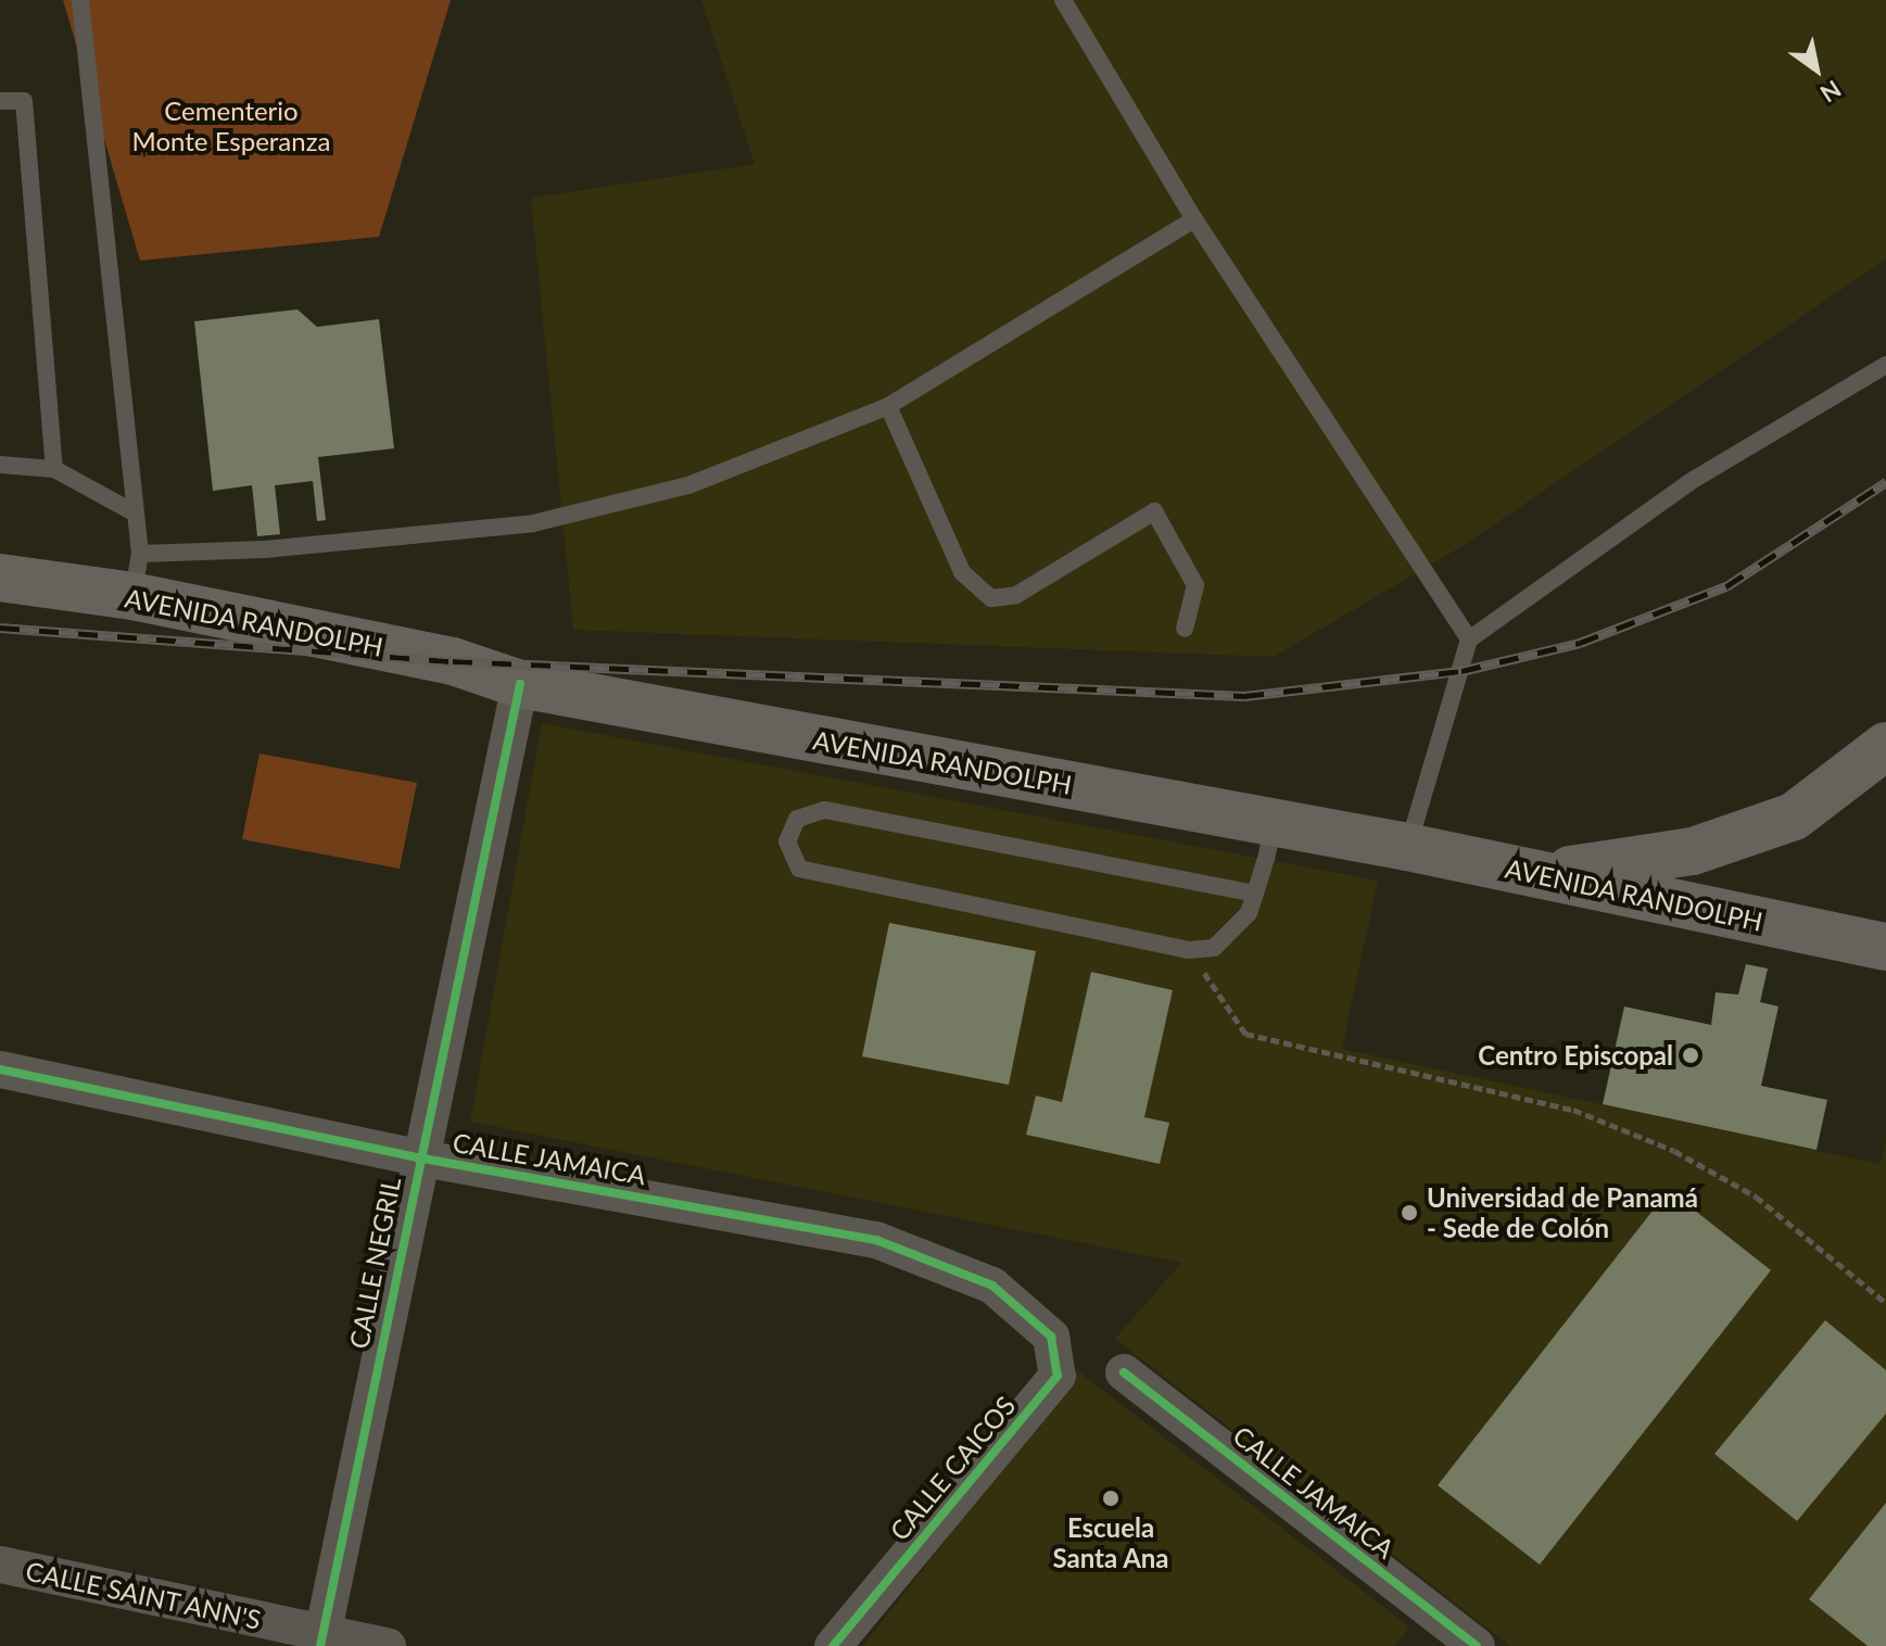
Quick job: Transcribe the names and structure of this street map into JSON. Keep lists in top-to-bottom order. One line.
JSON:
{"streets":{"main road":["AVENIDA RANDOLPH"],"street":["CALLE JAMAICA","CALLE NEGRIL","CALLE CAICOS","CALLE SAINT ANN'S"]},"crossings":[["AVENIDA RANDOLPH","CALLE NEGRIL"],["CALLE JAMAICA","CALLE NEGRIL"],["CALLE JAMAICA","CALLE CAICOS"],["CALLE NEGRIL","CALLE SAINT ANN'S"]],"parks":["Cementerio Monte Esperanza"],"places":["Centro Episcopal","Universidad de Panamá - Sede de Colón","Escuela Santa Ana"],"north":"bottom right"}
